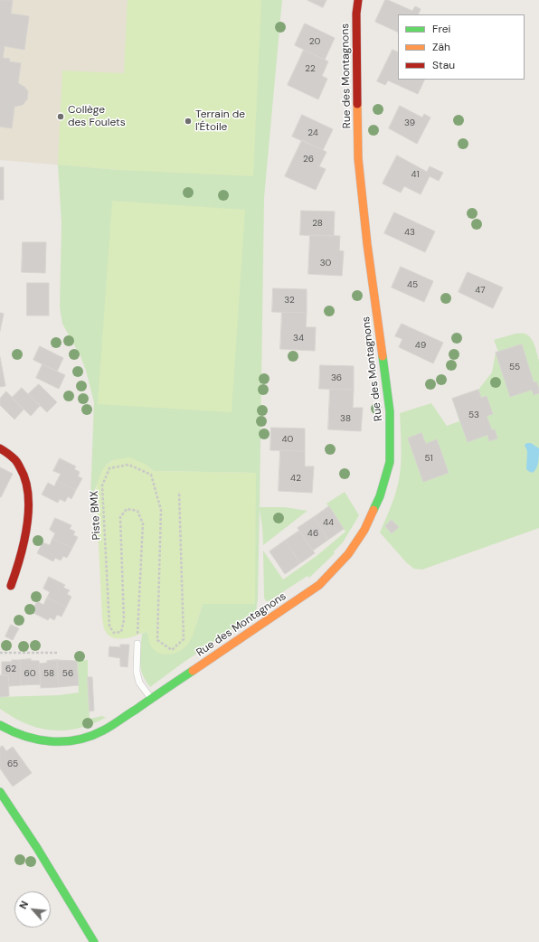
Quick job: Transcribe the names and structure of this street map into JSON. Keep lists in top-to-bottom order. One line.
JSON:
{"streets":{"street":["Rue des Montagnons"],"path":["Piste BMX"]},"places":["Collège des Foulets","Terrain de l'Étoile"],"house_numbers":["20","22","39","24","26","41","28","43","30","45","47","32","34","49","55","36","53","38","40","51","42","44","46","62","60","58","56","65"],"legend":["Frei","Zäh","Stau"],"north":"top left"}
